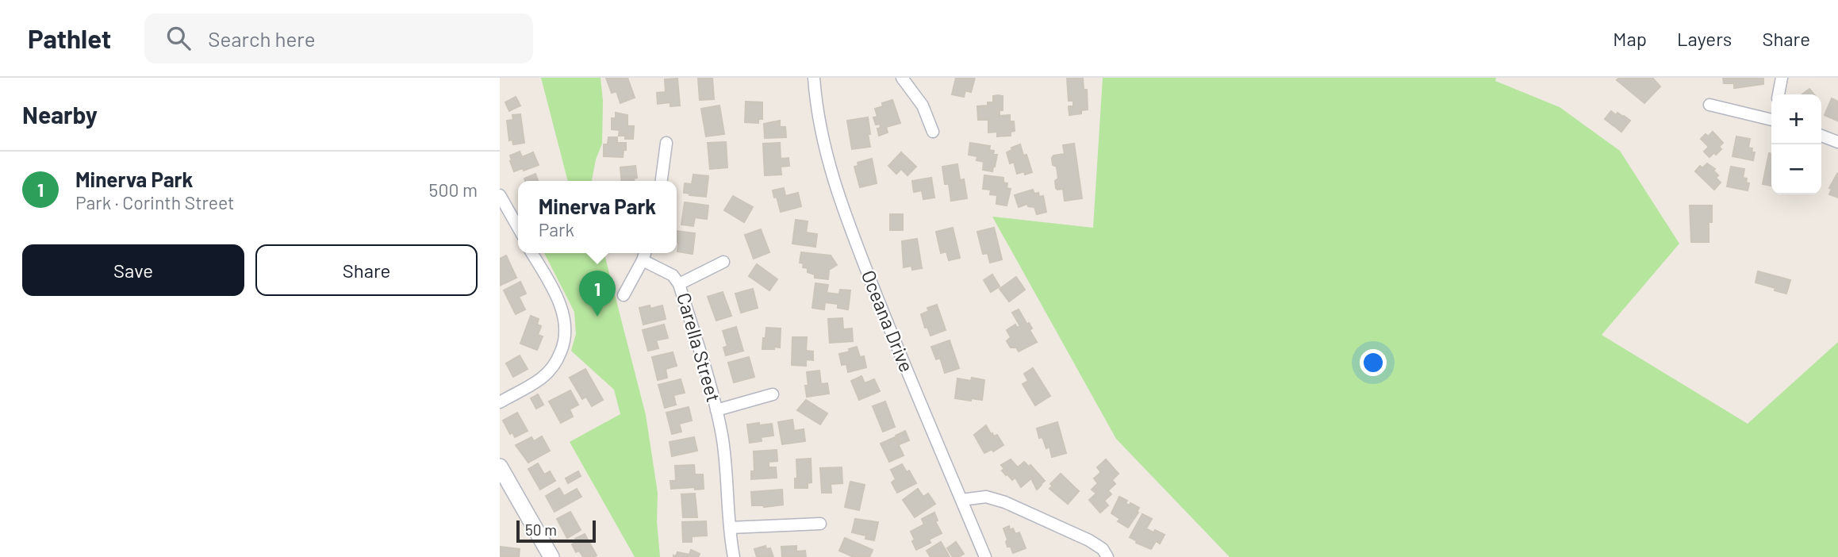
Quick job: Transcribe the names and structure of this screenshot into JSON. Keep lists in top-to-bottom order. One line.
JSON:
{"streets":{"street":["Oceana Drive","Carella Street"]},"scale_bar":"50 m","page":{"header":"Pathlet","search":"Search here","nav":["Map","Layers","Share"],"heading":"Nearby","map_buttons":["+","−"],"list":[{"mark":"1","name":"Minerva Park","note":"Park · Corinth Street","value":"500 m"}],"popup":["Minerva Park","Park"],"buttons":["Save","Share"],"pins":"1","scale":"50 m"}}
